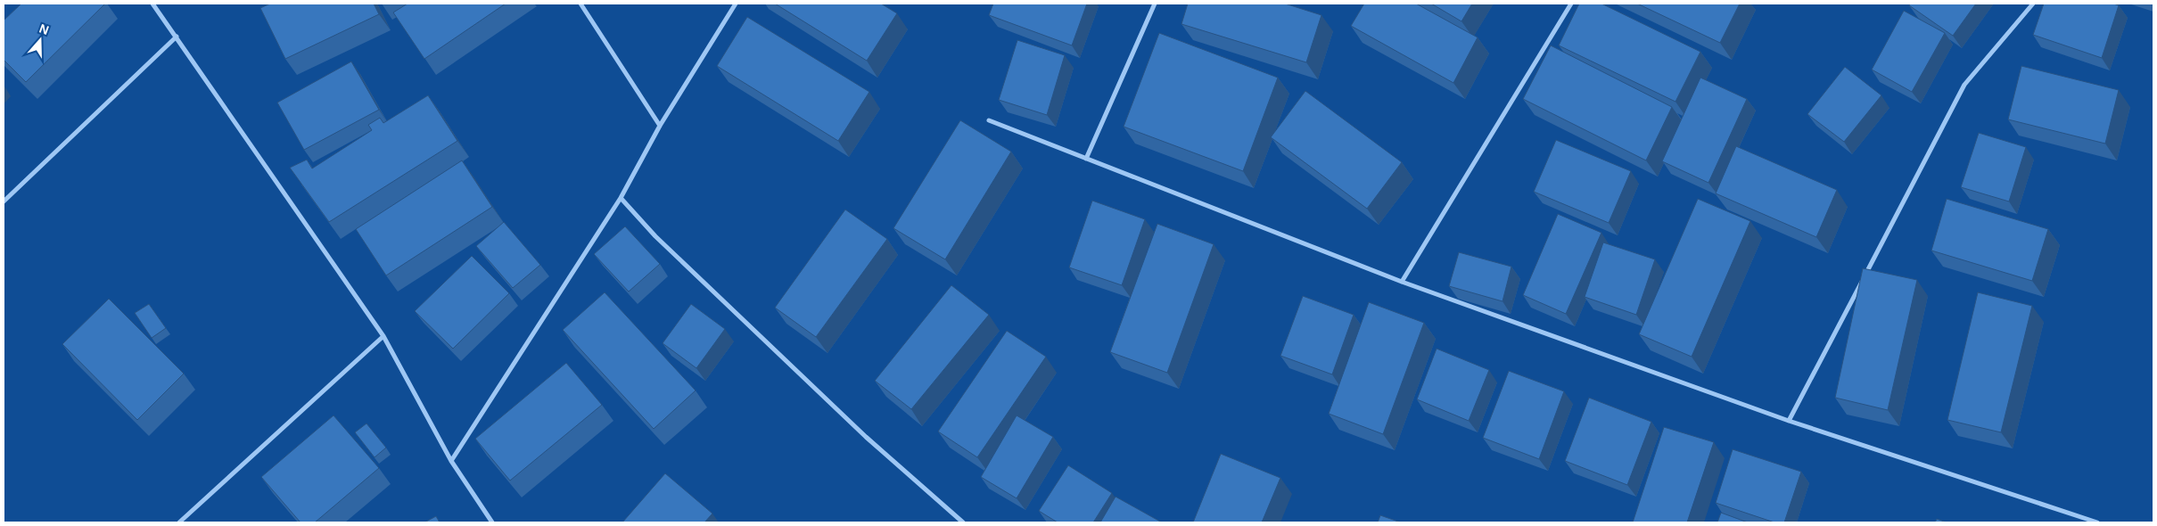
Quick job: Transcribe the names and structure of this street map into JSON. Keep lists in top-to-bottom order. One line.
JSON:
{"north":"top"}
